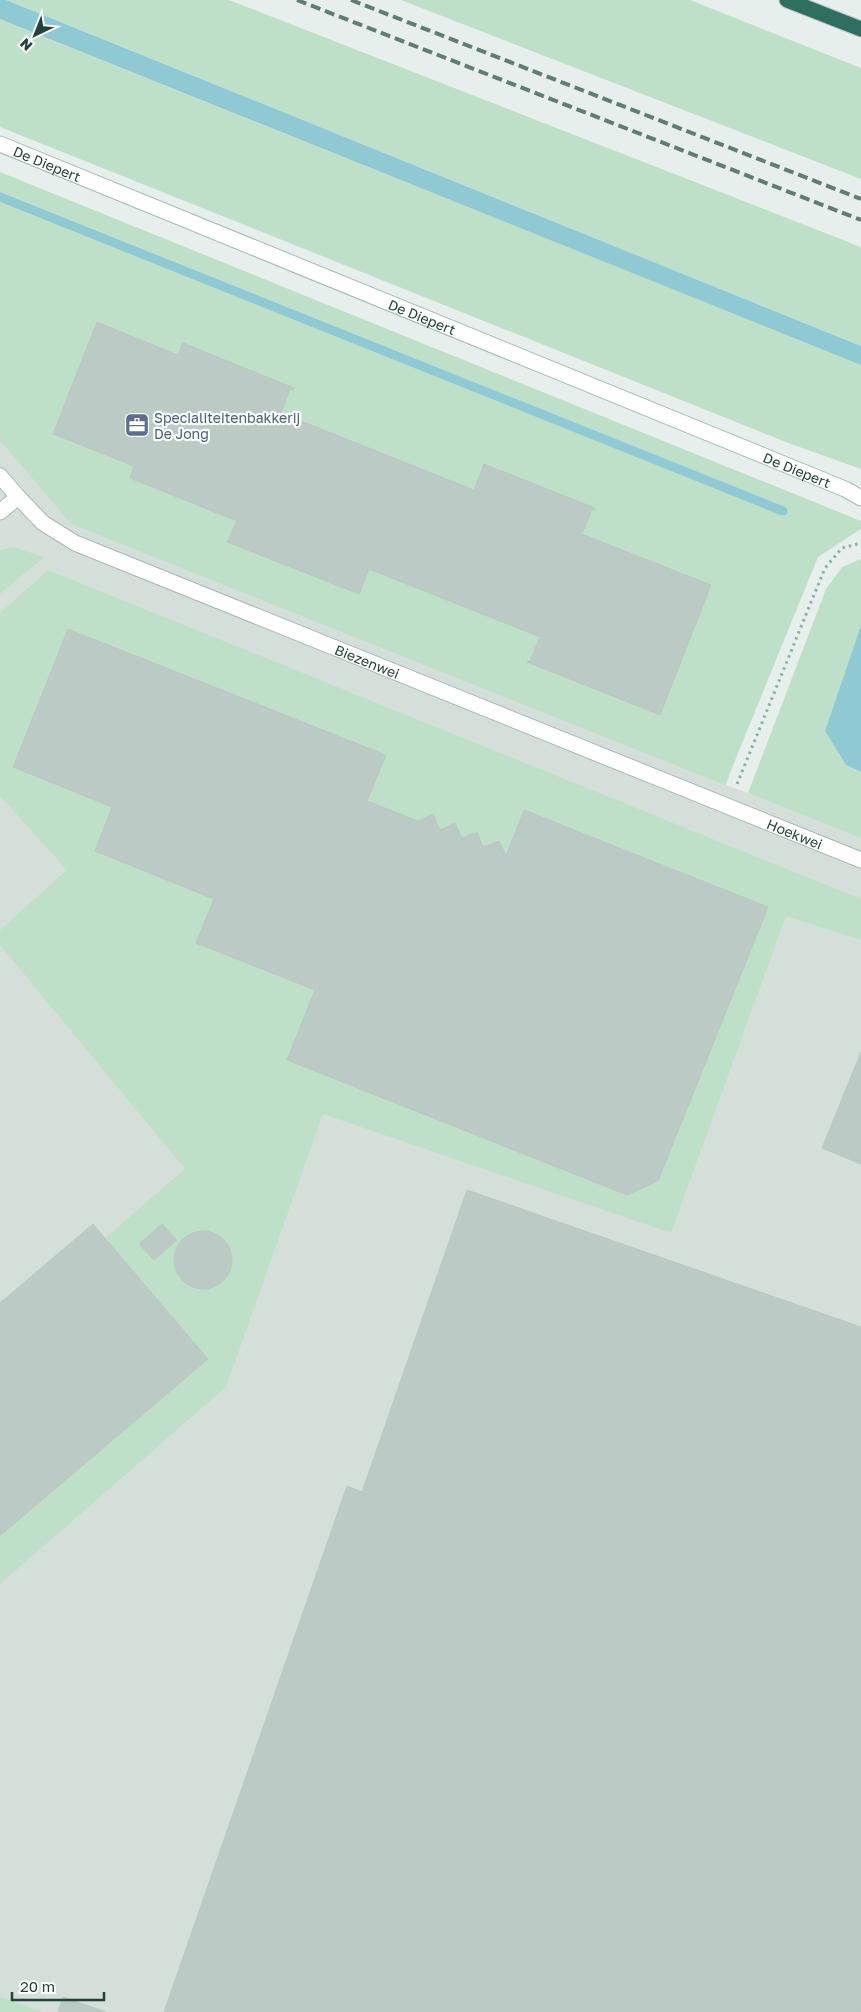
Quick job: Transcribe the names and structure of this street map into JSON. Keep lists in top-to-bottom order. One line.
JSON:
{"streets":{"street":["De Diepert","Biezenwei","Hoekwei"]},"crossings":[["Biezenwei","Hoekwei"]],"places":{"office":["Specialiteitenbakkerij De Jong"]},"scale_bar":"20 m","north":"bottom left"}
